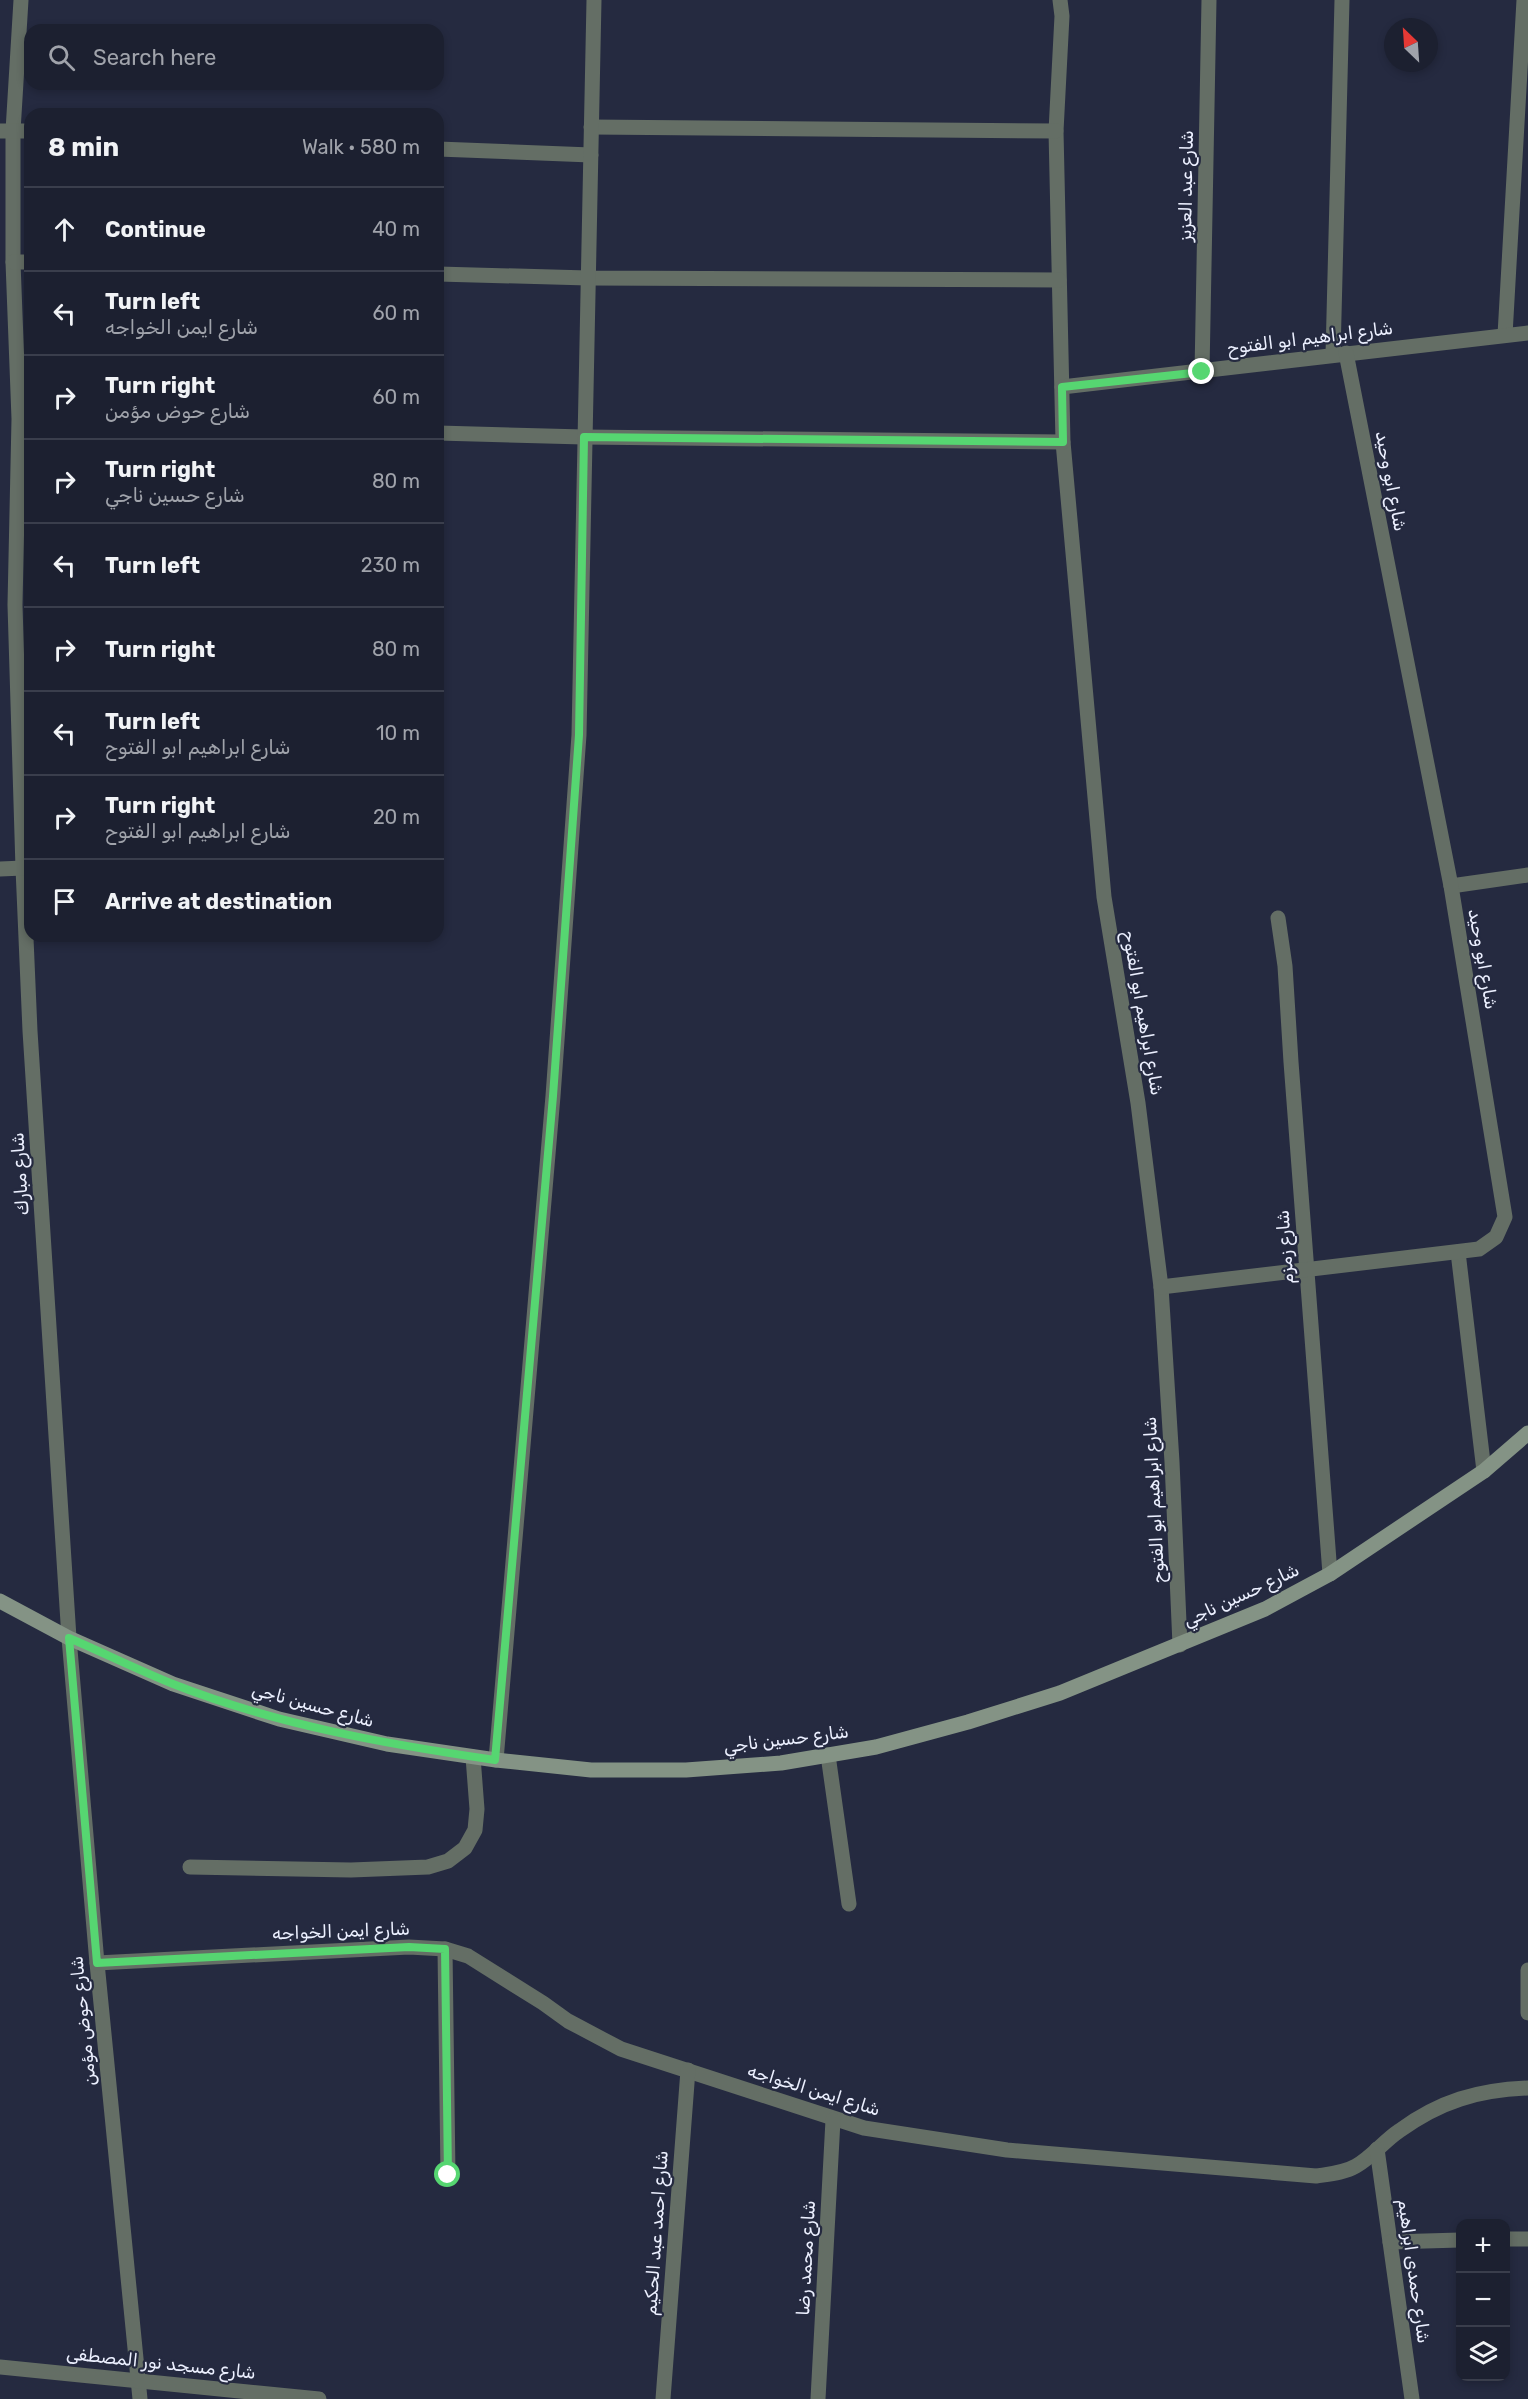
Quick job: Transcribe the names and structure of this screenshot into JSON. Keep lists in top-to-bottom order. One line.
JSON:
{"streets":{"street":["شارع عبد العزيز","شارع ابراهيم ابو الفتوح","شارع ابو وحيد","شارع مبارك","شارع زمزم","شارع حسين ناجي","شارع ايمن الخواجه","شارع حوض مؤمن","شارع احمد عبد الحكيم","شارع محمد رضا","شارع حمدى ابراهيم","شارع مسجد نور المصطفى"]},"crossings":[["شارع عبد العزيز","شارع ابراهيم ابو الفتوح"],["شارع ابراهيم ابو الفتوح","شارع ابو وحيد"],["شارع ابراهيم ابو الفتوح","شارع حسين ناجي"],["شارع ابو وحيد","شارع زمزم"],["شارع مبارك","شارع حسين ناجي"],["شارع مبارك","شارع حوض مؤمن"],["شارع زمزم","شارع حسين ناجي"],["شارع حسين ناجي","شارع حوض مؤمن"],["شارع ايمن الخواجه","شارع حوض مؤمن"],["شارع ايمن الخواجه","شارع احمد عبد الحكيم"],["شارع ايمن الخواجه","شارع محمد رضا"],["شارع ايمن الخواجه","شارع حمدى ابراهيم"],["شارع حوض مؤمن","شارع مسجد نور المصطفى"]],"north":"top left","page":{"search":"Search here","heading":["8 min","Walk · 580 m"],"list":[["Continue","40 m"],["Turn left","شارع ايمن الخواجه","60 m"],["Turn right","شارع حوض مؤمن","60 m"],["Turn right","شارع حسين ناجي","80 m"],["Turn left","230 m"],["Turn right","80 m"],["Turn left","شارع ابراهيم ابو الفتوح","10 m"],["Turn right","شارع ابراهيم ابو الفتوح","20 m"],"Arrive at destination"],"map_buttons":["+","−"]}}
